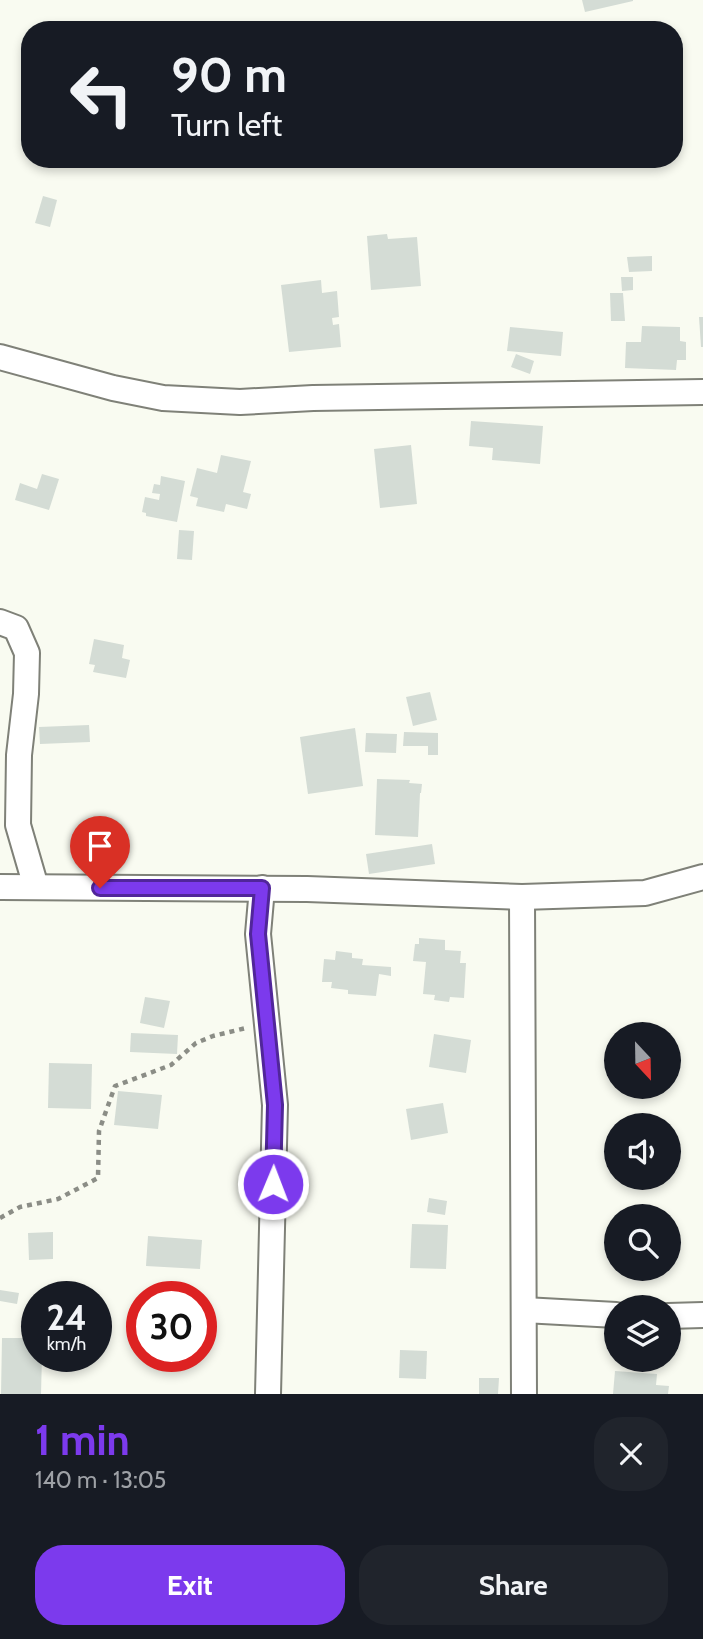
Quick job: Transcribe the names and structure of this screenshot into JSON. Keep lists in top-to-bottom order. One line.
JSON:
{"north":"bottom","page":{"turn":["90 m","Turn left"],"speed":"24 km/h","limit":"30","heading":["1 min","140 m · 13:05"],"buttons":["Exit","Share"]}}
